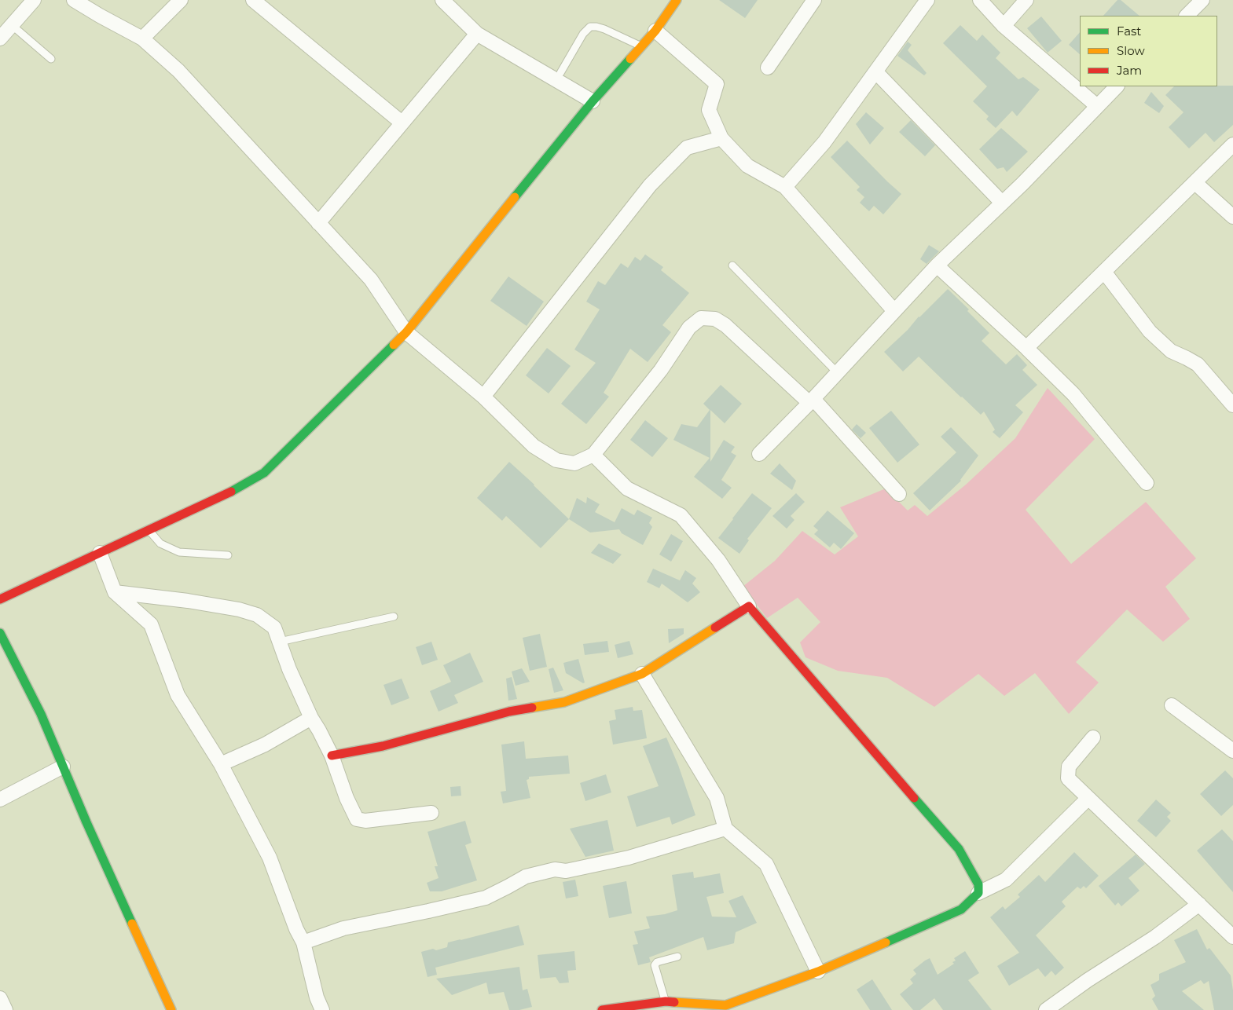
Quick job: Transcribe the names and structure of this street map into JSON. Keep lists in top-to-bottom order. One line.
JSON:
{"legend":["Fast","Slow","Jam"]}
